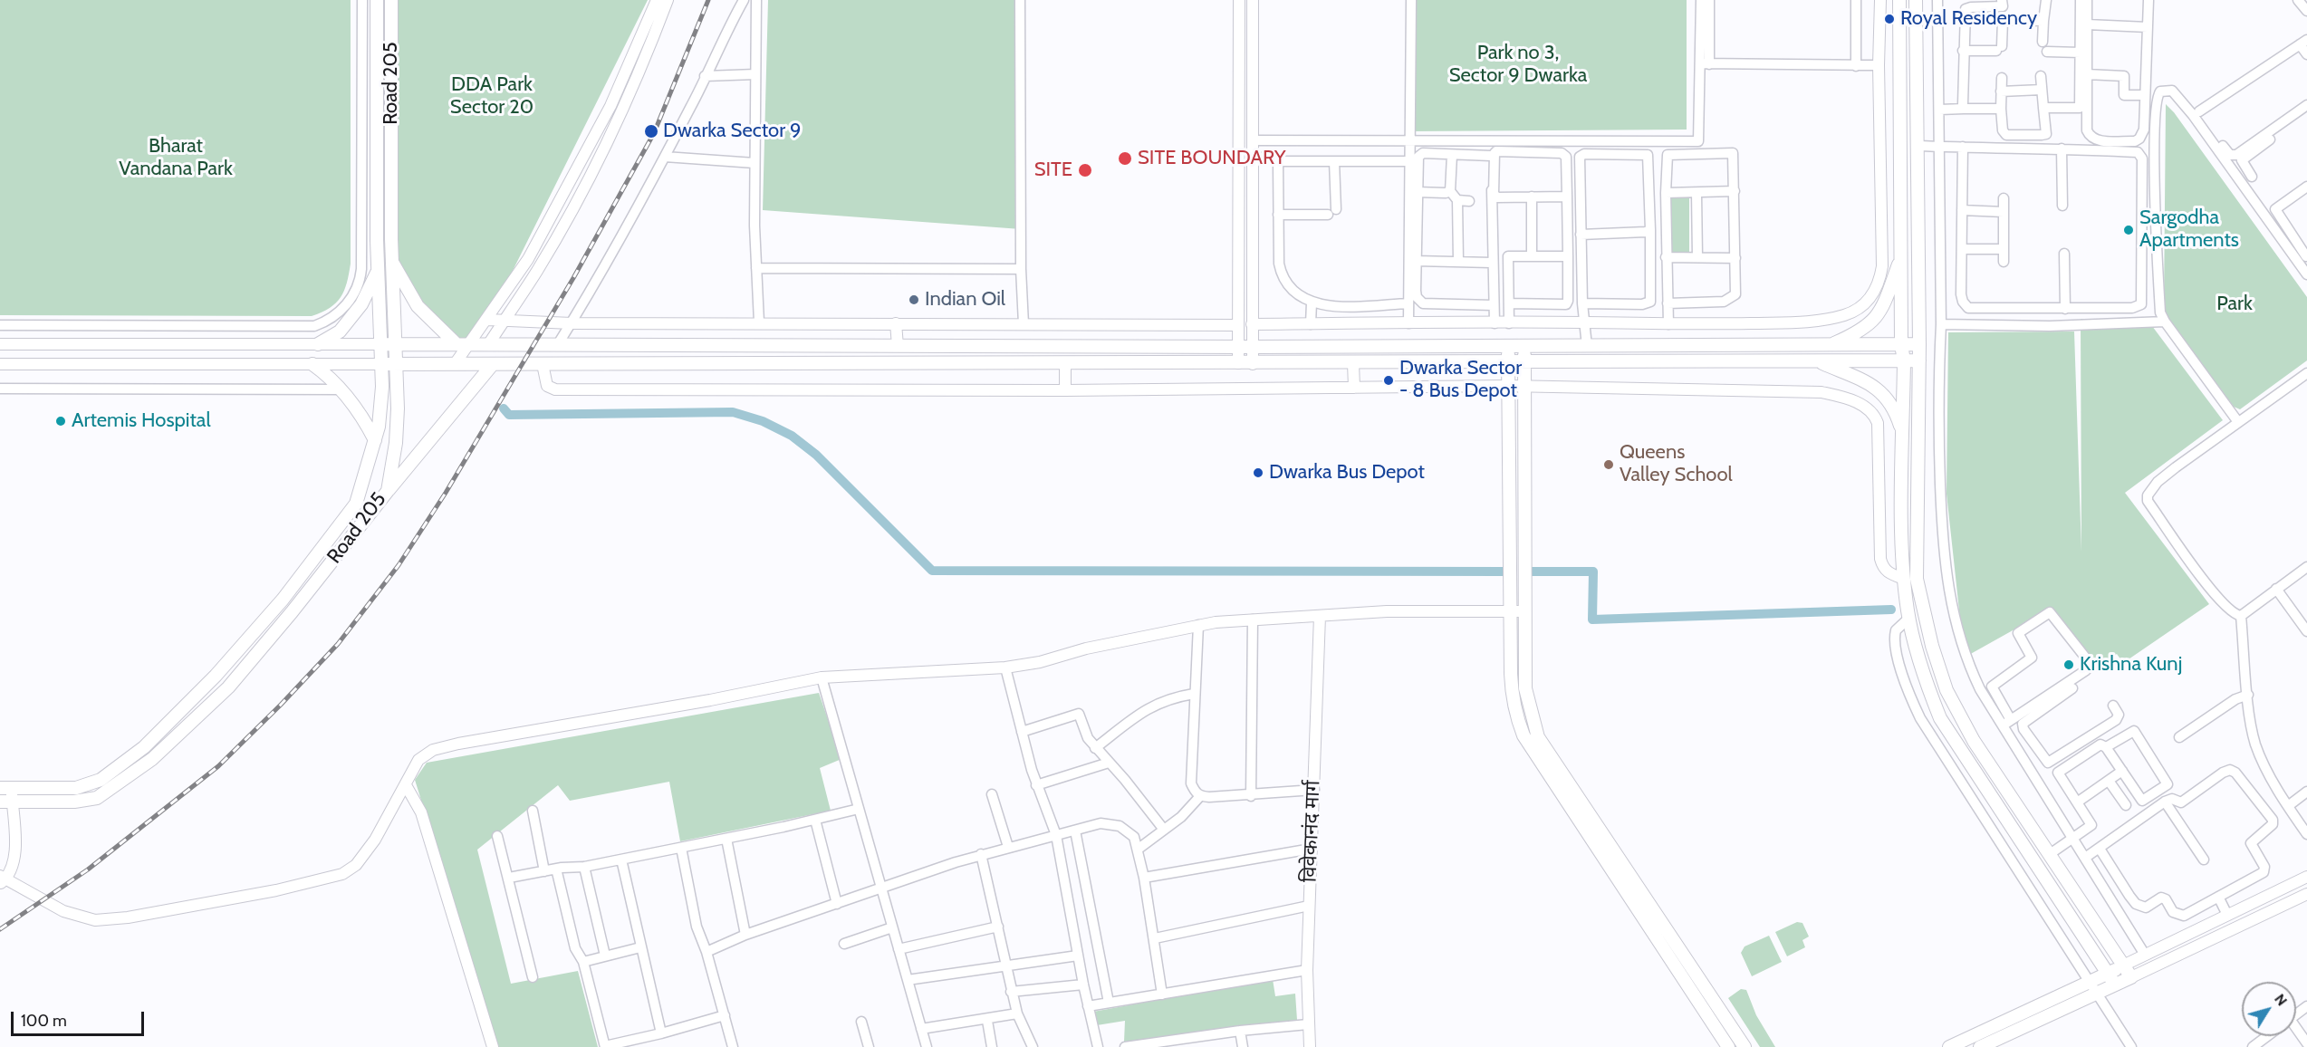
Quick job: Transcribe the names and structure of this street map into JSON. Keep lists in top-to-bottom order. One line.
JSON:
{"streets":{"main road":["Road 205"],"street":["विवेकानंद मार्ग"]},"parks":["Park no 3, Sector 9 Dwarka","DDA Park Sector 20","Bharat Vandana Park","Park"],"places":["Royal Residency","Dwarka Sector 9","SITE BOUNDARY","SITE","Sargodha Apartments","Indian Oil","Dwarka Sector - 8 Bus Depot","Artemis Hospital","Queens Valley School","Dwarka Bus Depot","Krishna Kunj"],"scale_bar":"100 m","north":"top right"}
